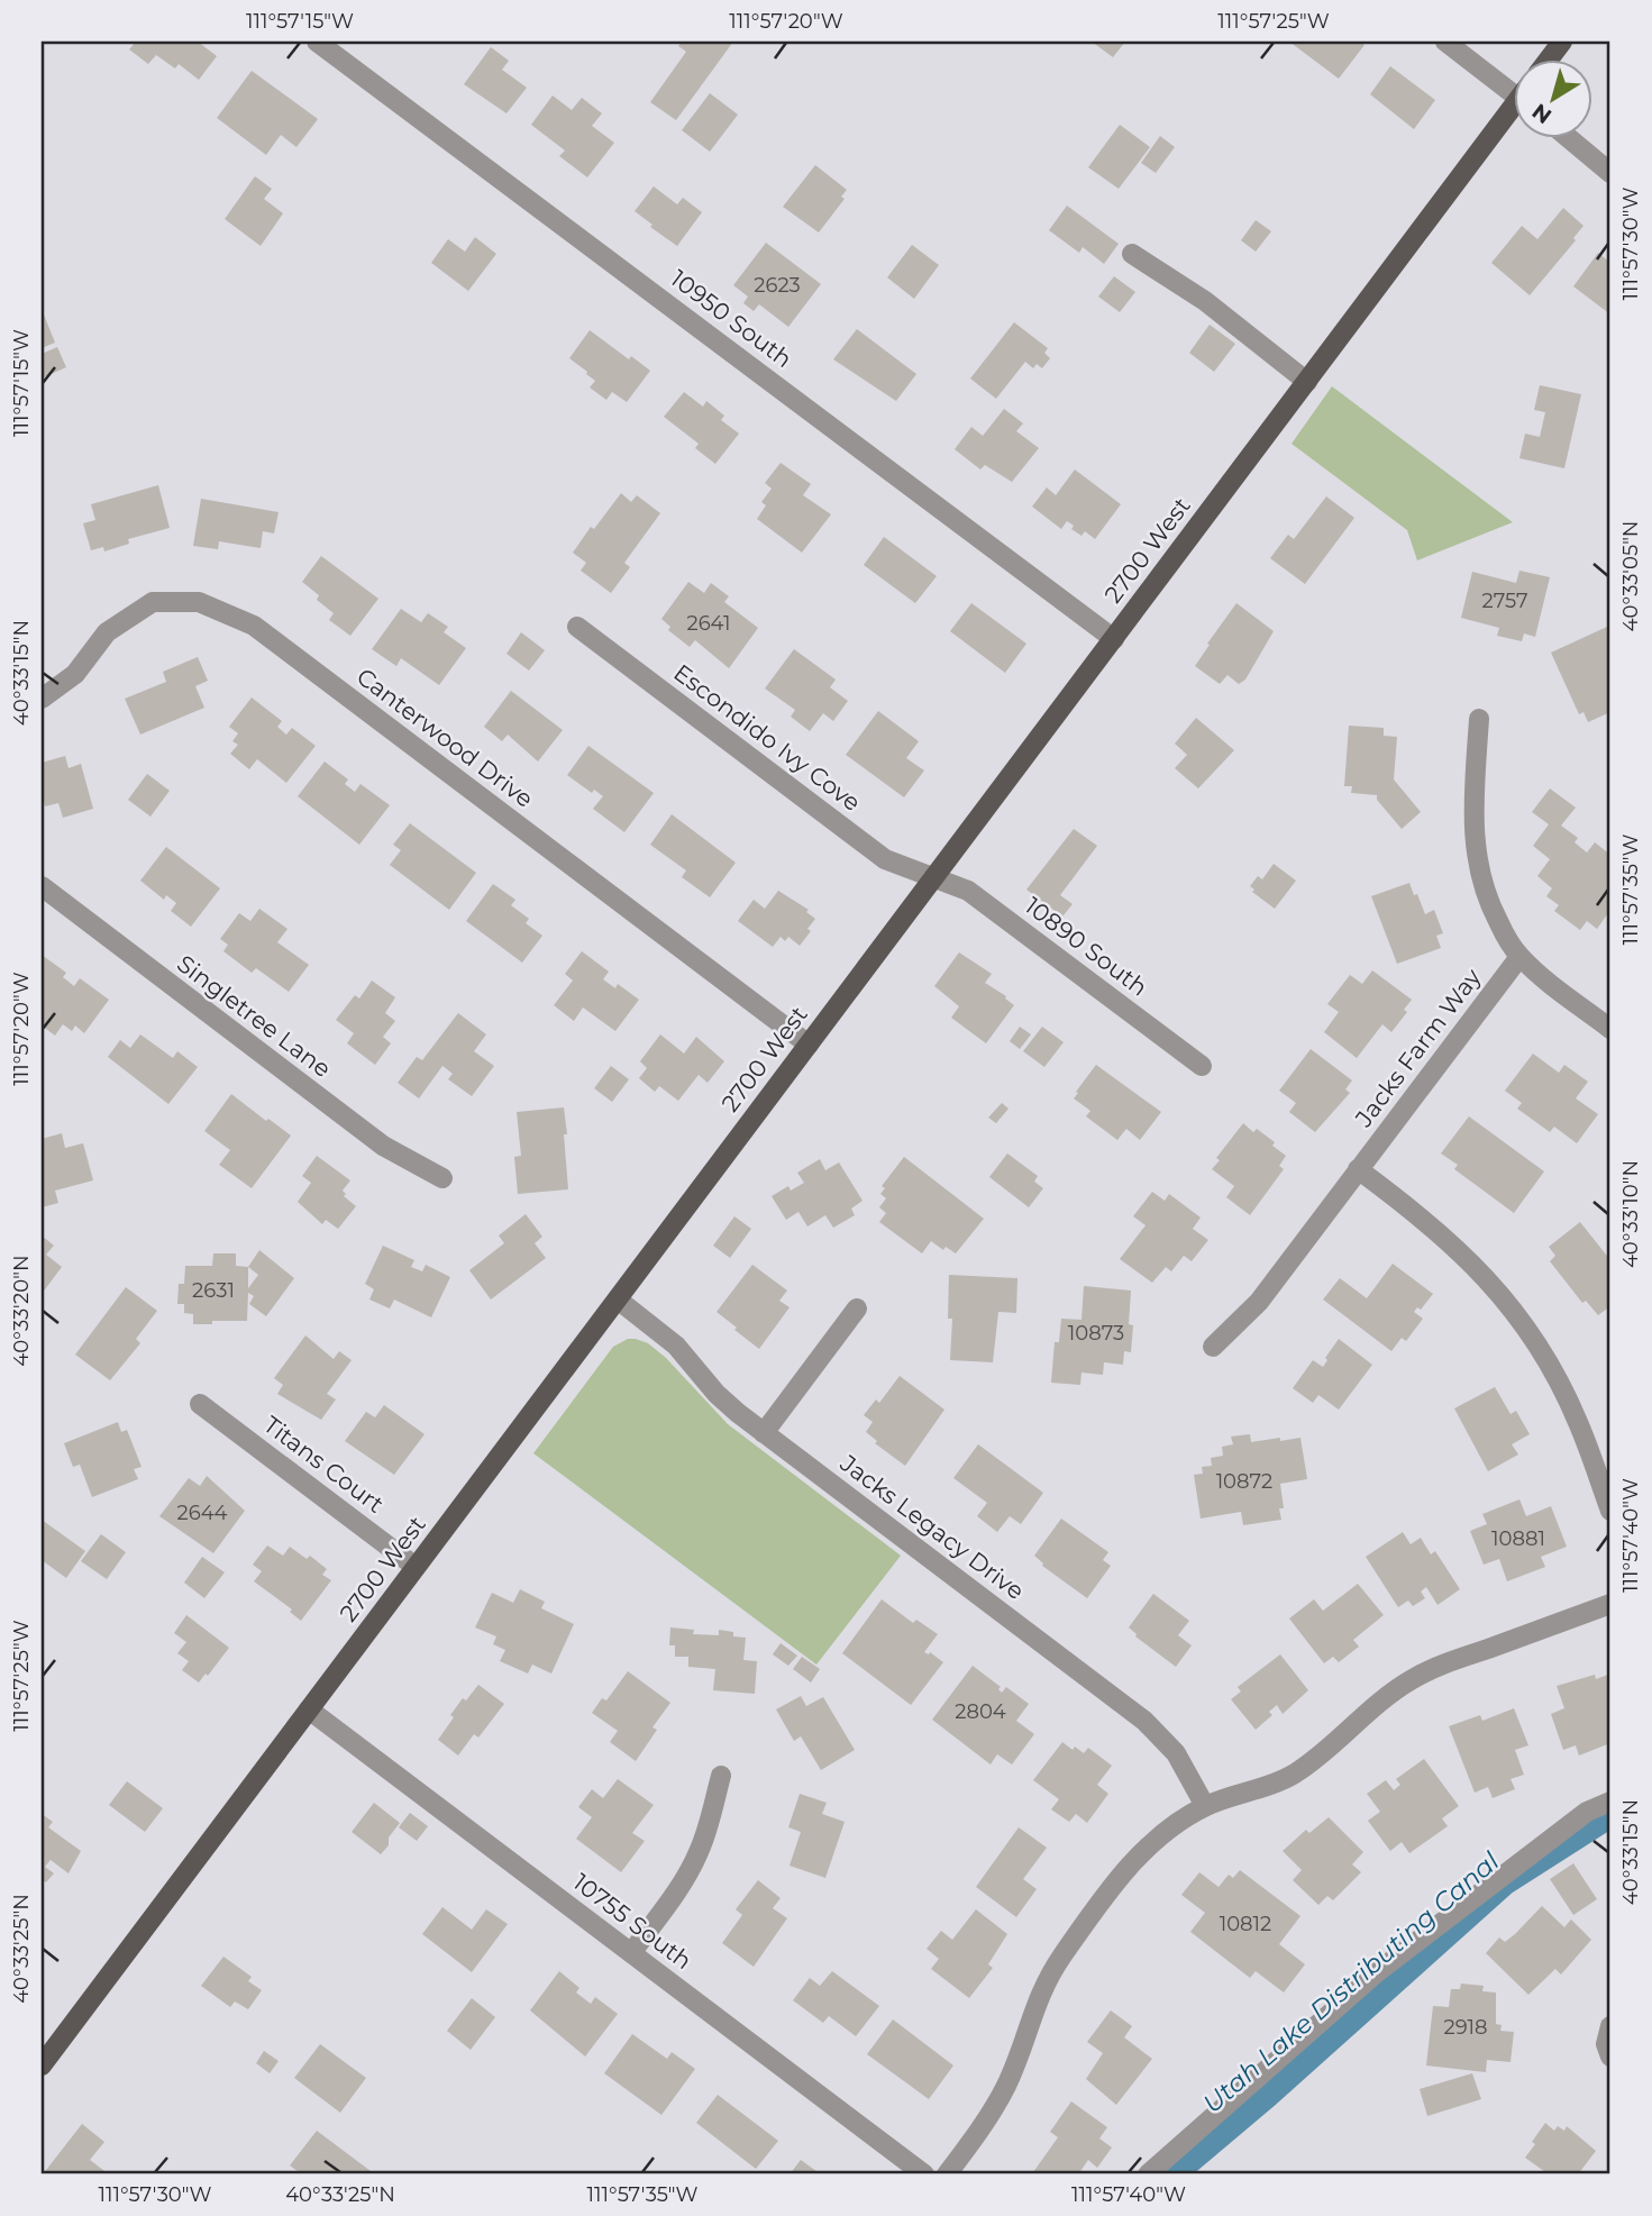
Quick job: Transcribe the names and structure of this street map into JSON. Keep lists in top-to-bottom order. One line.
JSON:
{"streets":{"main road":["2700 West"],"street":["10950 South","Canterwood Drive","Escondido Ivy Cove","10890 South","Singletree Lane","Jacks Farm Way","Titans Court","Jacks Legacy Drive","10755 South"]},"crossings":[["10950 South","2700 West"],["2700 West","Canterwood Drive"],["2700 West","Escondido Ivy Cove"],["2700 West","10890 South"],["2700 West","Titans Court"],["2700 West","Jacks Legacy Drive"],["2700 West","10755 South"],["Escondido Ivy Cove","10890 South"]],"water":["Utah Lake Distributing Canal"],"house_numbers":["2623","2757","2641","2631","10873","10872","2644","10881","2804","10812","2918"],"north":"bottom left","coordinates":["111°57'15\"W","111°57'20\"W","111°57'25\"W","111°57'30\"W","40°33'05\"N","40°33'15\"N","111°57'35\"W","40°33'10\"N","40°33'20\"N","111°57'40\"W","40°33'25\"N"]}
